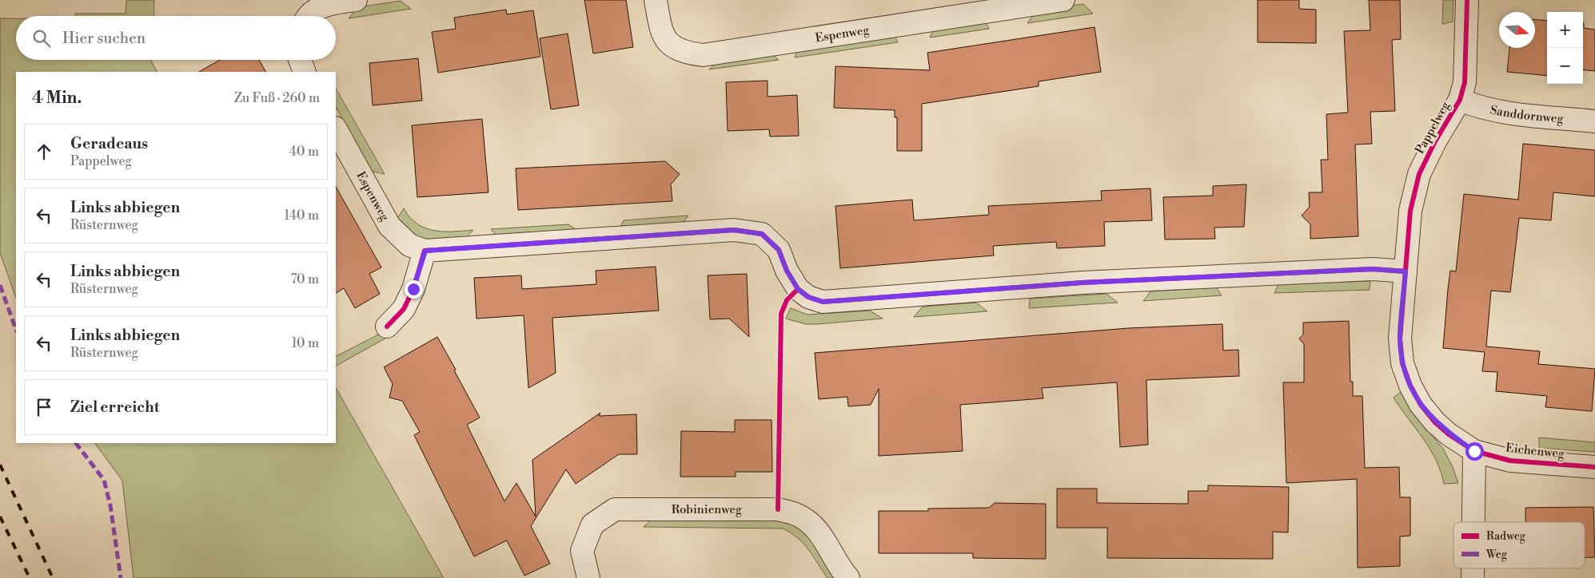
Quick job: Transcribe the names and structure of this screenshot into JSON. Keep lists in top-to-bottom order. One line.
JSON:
{"streets":{"street":["Espenweg","Sanddornweg","Pappelweg","Eichenweg","Robinienweg"]},"crossings":[["Sanddornweg","Pappelweg"],["Pappelweg","Eichenweg"]],"legend":["Radweg","Weg"],"north":"right","page":{"map_buttons":["+","−"],"search":"Hier suchen","heading":["4 Min.","Zu Fuß · 260 m"],"list":[["Geradeaus","Pappelweg","40 m"],["Links abbiegen","Rüsternweg","140 m"],["Links abbiegen","Rüsternweg","70 m"],["Links abbiegen","Rüsternweg","10 m"],"Ziel erreicht"]}}
